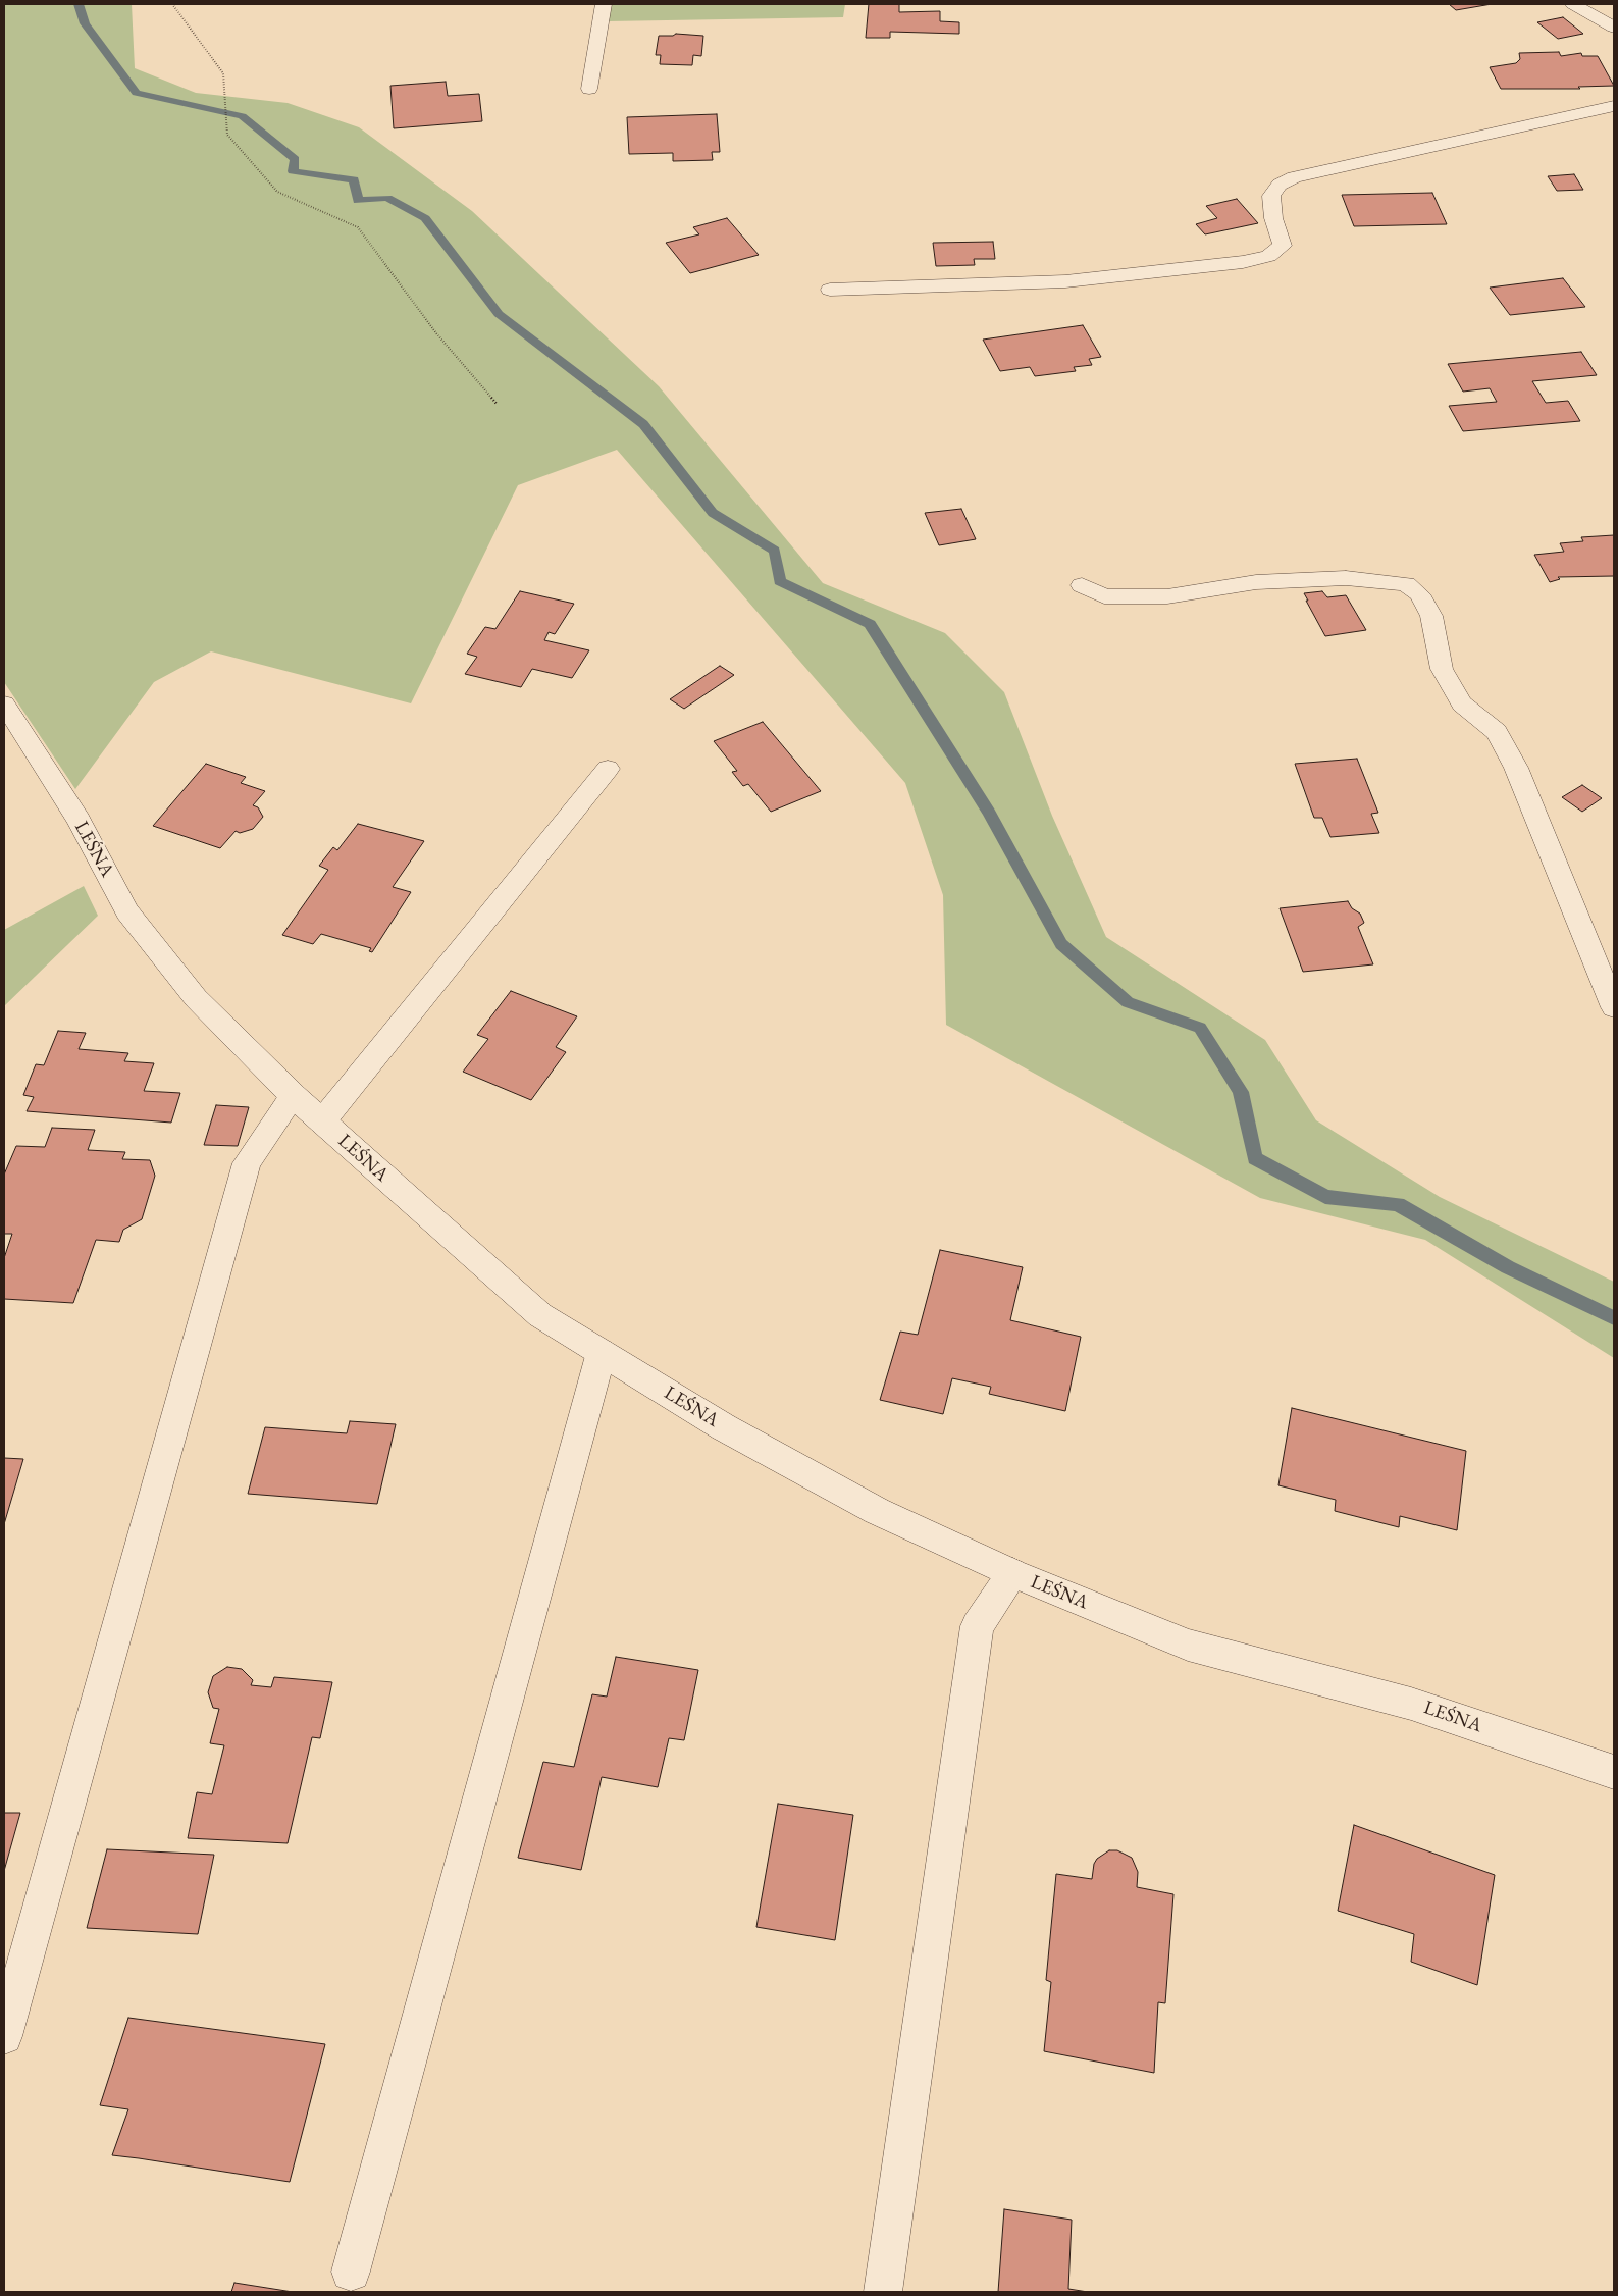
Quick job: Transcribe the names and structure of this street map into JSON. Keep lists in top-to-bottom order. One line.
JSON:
{"streets":{"street":["LEŚNA"]}}
